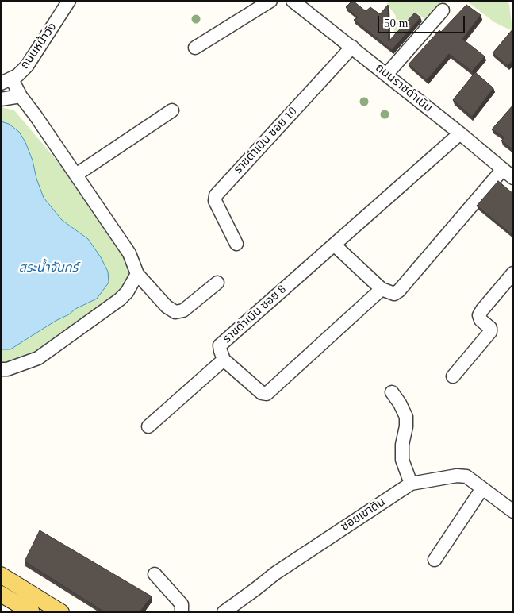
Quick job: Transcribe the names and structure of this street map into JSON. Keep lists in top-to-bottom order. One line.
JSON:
{"streets":{"street":["ถนนหน้าวัง","ถนนราชดำเนิน","ราชดำเนิน ซอย 10","ราชดำเนิน ซอย 8","ซอยเขาดิน"]},"crossings":[["ถนนราชดำเนิน","ราชดำเนิน ซอย 10"],["ถนนราชดำเนิน","ราชดำเนิน ซอย 8"]],"water":["สระน้ำจันทร์"],"scale_bar":"50 m"}
